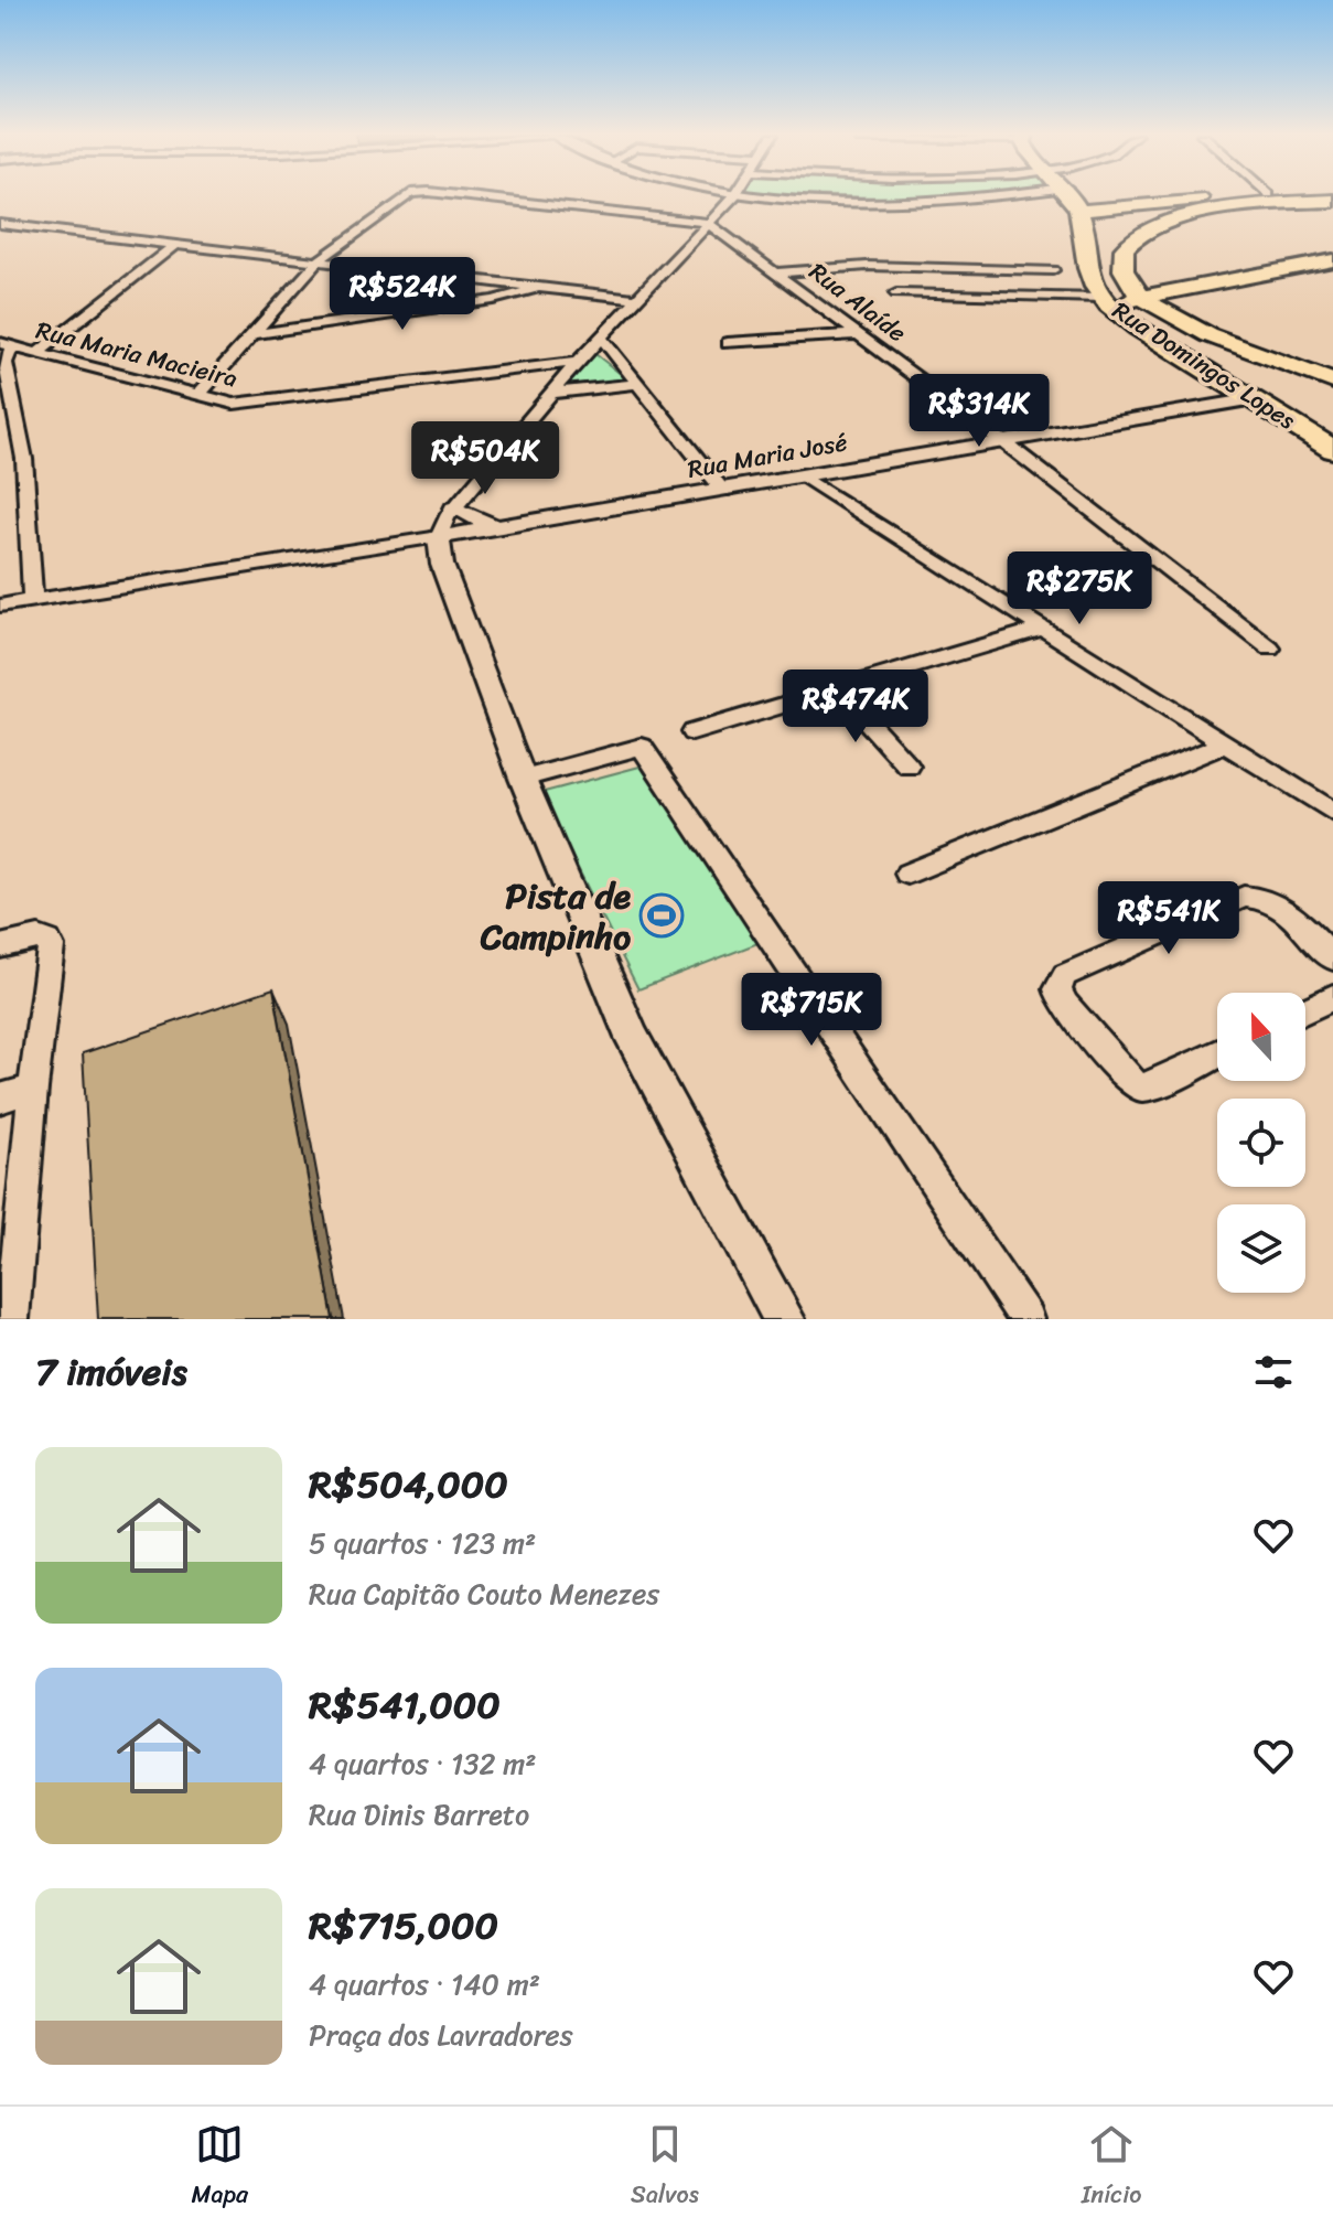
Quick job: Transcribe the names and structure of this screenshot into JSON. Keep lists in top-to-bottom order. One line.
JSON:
{"streets":{"main road":["Rua Domingos Lopes"],"street":["Rua Alaíde","Rua Maria Macieira","Rua Maria José"]},"crossings":[["Rua Alaíde","Rua Maria José"],["Rua Domingos Lopes","Rua Maria José"]],"places":{"sports":["Pista de Campinho"]},"north":"top","page":{"price":["R$524K","R$314K","R$504K","R$275K","R$474K","R$541K","R$715K"],"heading":"7 imóveis","list":[{"name":"R$504,000","note":"5 quartos · 123 m² · Rua Capitão Couto Menezes"},{"name":"R$541,000","note":"4 quartos · 132 m² · Rua Dinis Barreto"},{"name":"R$715,000","note":"4 quartos · 140 m² · Praça dos Lavradores"}],"tabs":["Mapa","Salvos","Início"]}}
